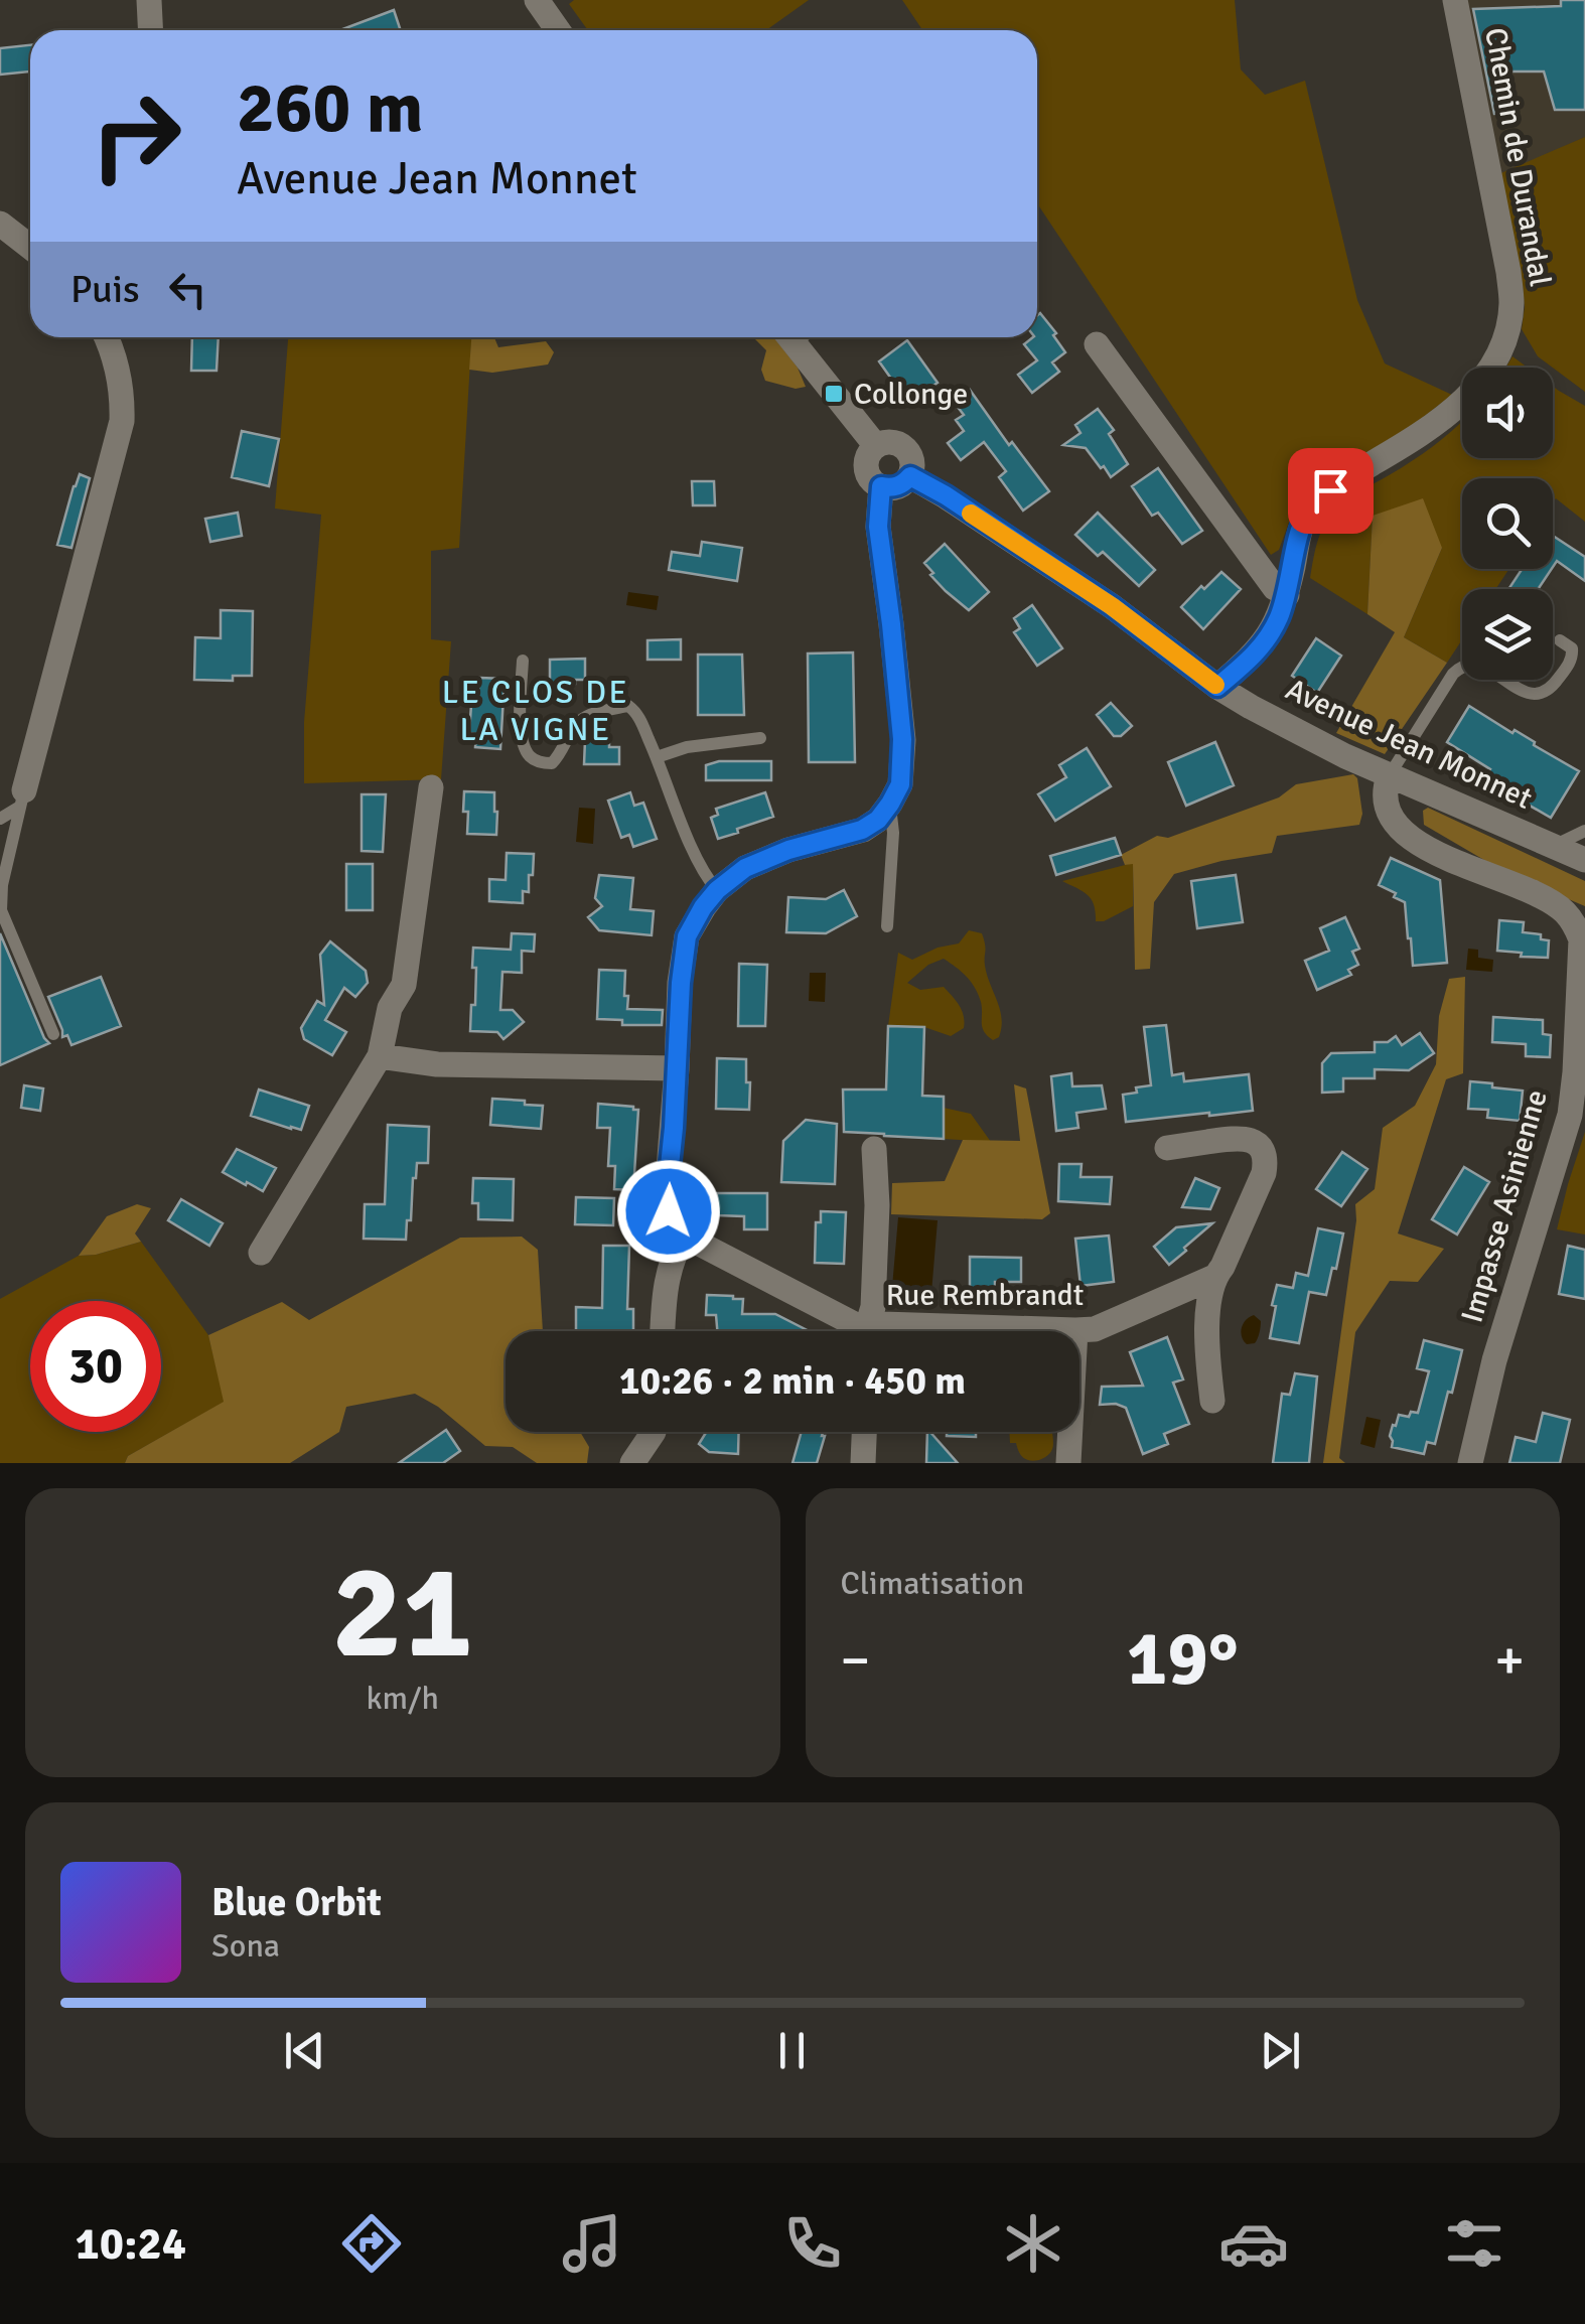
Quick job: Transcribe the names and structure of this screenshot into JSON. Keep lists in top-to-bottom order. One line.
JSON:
{"streets":{"street":["Chemin de Durandal","Avenue Jean Monnet","Impasse Asinienne","Rue Rembrandt"]},"crossings":[["Chemin de Durandal","Avenue Jean Monnet"],["Avenue Jean Monnet","Impasse Asinienne"]],"districts":["LE CLOS DE LA VIGNE"],"places":{"transit":["Collonge"]},"page":{"turn":["260 m","Avenue Jean Monnet"],"then":"Puis","limit":"30","trip":"10:26 · 2 min · 450 m","tile":[["21","km/h"],"Climatisation"],"heat":["−","19°","+"],"song":["Blue Orbit","Sona"],"tabs":"10:24"}}
